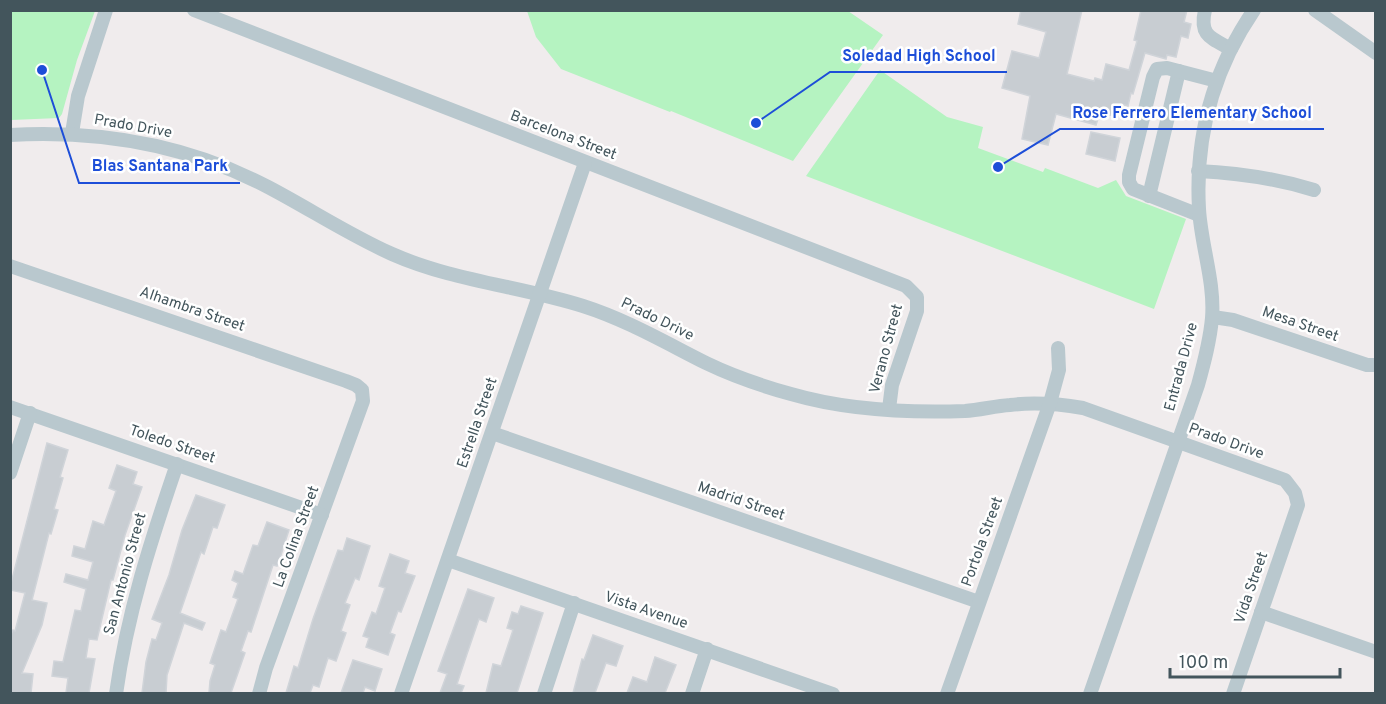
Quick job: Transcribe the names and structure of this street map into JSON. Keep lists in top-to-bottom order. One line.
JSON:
{"streets":{"street":["Prado Drive","Barcelona Street","Alhambra Street","Mesa Street","Verano Street","Entrada Drive","Estrella Street","Toledo Street","Madrid Street","La Colina Street","Portola Street","San Antonio Street","Vida Street","Vista Avenue"]},"crossings":[["Prado Drive","Verano Street"],["Prado Drive","Entrada Drive"],["Prado Drive","Estrella Street"],["Prado Drive","Portola Street"],["Prado Drive","Vida Street"],["Barcelona Street","Verano Street"],["Barcelona Street","Estrella Street"],["Alhambra Street","La Colina Street"],["Mesa Street","Entrada Drive"],["Estrella Street","Madrid Street"],["Estrella Street","Vista Avenue"],["Toledo Street","La Colina Street"],["Toledo Street","San Antonio Street"],["Madrid Street","Portola Street"]],"places":["Blas Santana Park","Soledad High School","Rose Ferrero Elementary School"],"scale_bar":"100 m"}
